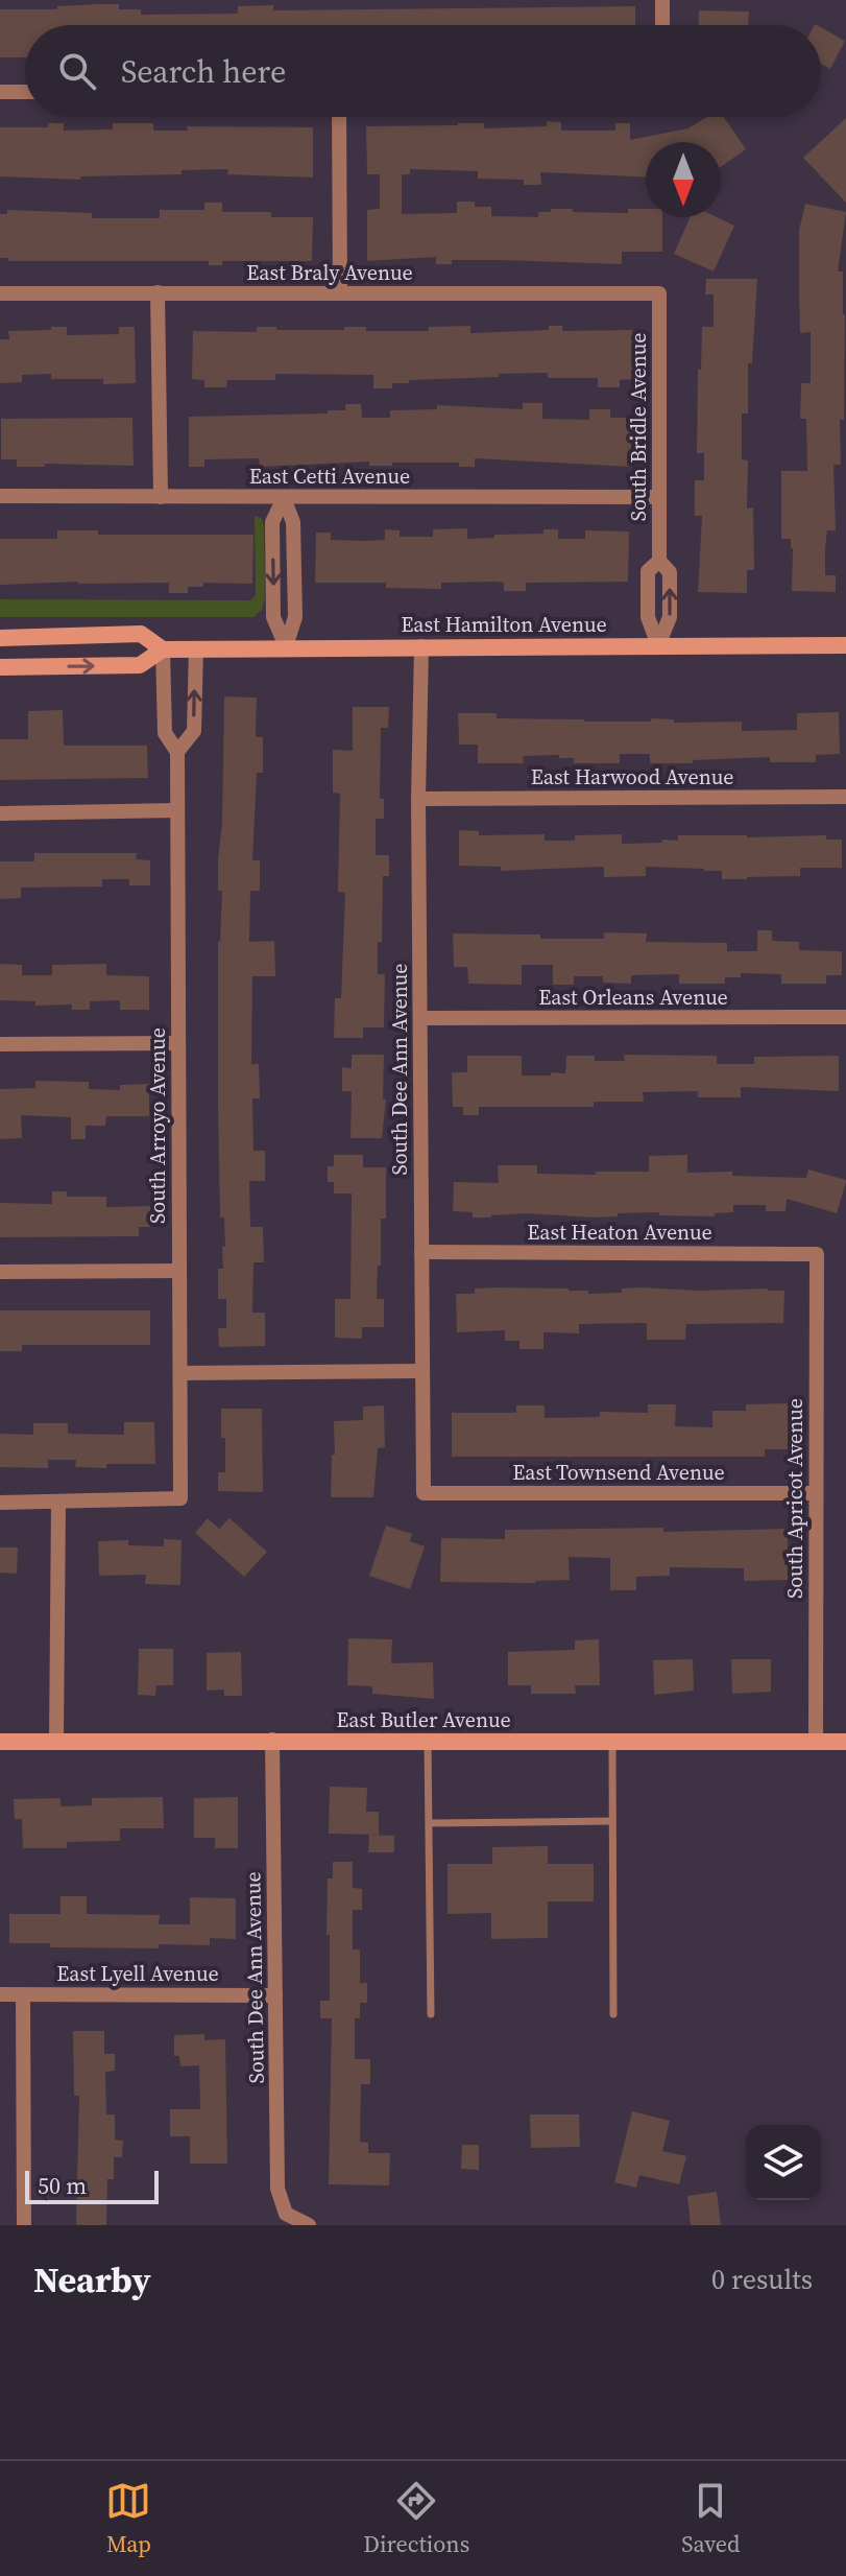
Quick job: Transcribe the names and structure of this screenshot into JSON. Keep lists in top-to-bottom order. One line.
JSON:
{"streets":{"street":["East Braly Avenue","South Bridle Avenue","East Cetti Avenue","East Hamilton Avenue","East Harwood Avenue","East Orleans Avenue","South Dee Ann Avenue","South Arroyo Avenue","East Heaton Avenue","East Townsend Avenue","South Apricot Avenue","East Butler Avenue","East Lyell Avenue"]},"crossings":[["East Braly Avenue","South Bridle Avenue"],["South Bridle Avenue","East Cetti Avenue"],["South Bridle Avenue","East Hamilton Avenue"],["East Hamilton Avenue","South Dee Ann Avenue"],["East Hamilton Avenue","South Arroyo Avenue"],["East Harwood Avenue","South Dee Ann Avenue"],["East Orleans Avenue","South Dee Ann Avenue"],["South Dee Ann Avenue","East Heaton Avenue"],["South Dee Ann Avenue","East Townsend Avenue"],["South Dee Ann Avenue","East Butler Avenue"],["South Dee Ann Avenue","East Lyell Avenue"],["East Heaton Avenue","South Apricot Avenue"],["East Townsend Avenue","South Apricot Avenue"],["South Apricot Avenue","East Butler Avenue"]],"scale_bar":"50 m","north":"bottom","page":{"search":"Search here","scale":"50 m","heading":["Nearby","0 results"],"nav":["Map","Directions","Saved"]}}
